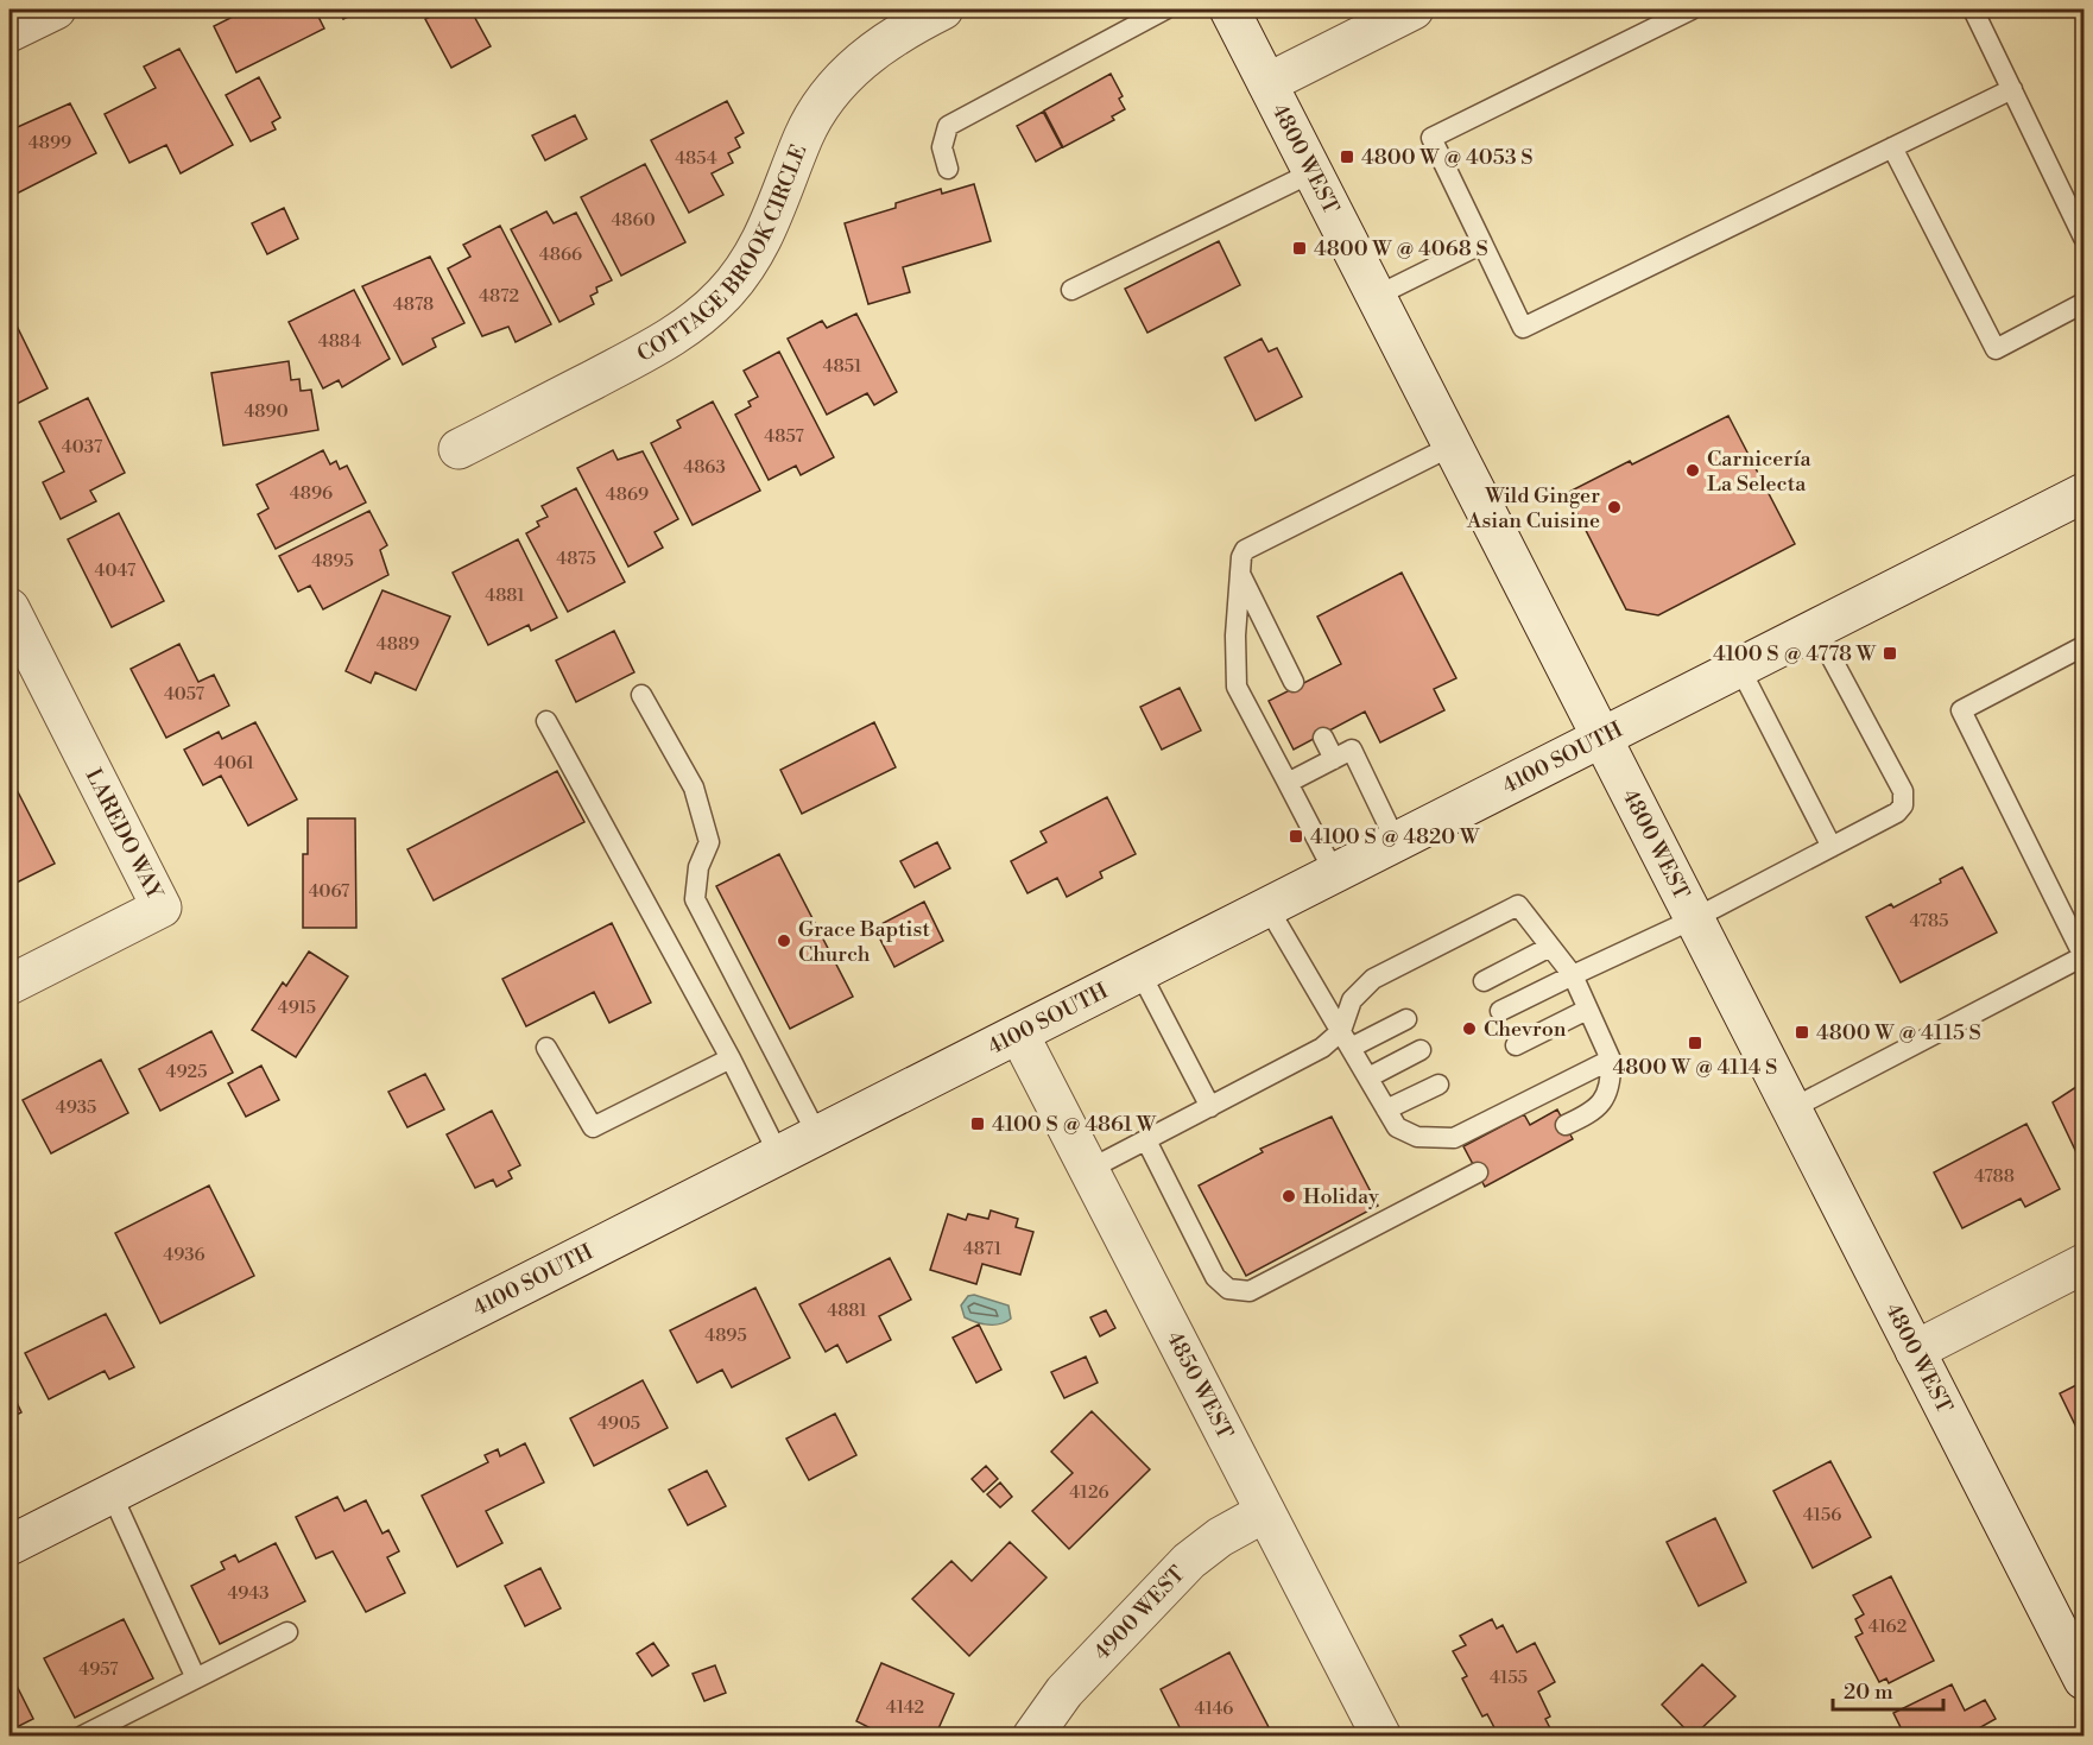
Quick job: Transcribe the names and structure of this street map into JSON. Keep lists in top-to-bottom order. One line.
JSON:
{"streets":{"main road":["4800 WEST","COTTAGE BROOK CIRCLE","4100 SOUTH","LAREDO WAY","4850 WEST","4900 WEST"]},"crossings":[["4800 WEST","4100 SOUTH"],["4100 SOUTH","4850 WEST"],["4850 WEST","4900 WEST"]],"places":{"transit":["4800 W @ 4053 S","4800 W @ 4068 S","4100 S @ 4778 W","4100 S @ 4820 W","4800 W @ 4115 S","4800 W @ 4114 S","4100 S @ 4861 W"],"other":["Carnicería La Selecta","Wild Ginger Asian Cuisine","Grace Baptist Church","Chevron","Holiday"]},"house_numbers":["4899","4854","4860","4866","4872","4878","4884","4851","4890","4857","4037","4863","4896","4869","4875","4895","4047","4881","4889","4057","4061","4067","4785","4915","4925","4935","4788","4871","4936","4881","4895","4905","4126","4156","4943","4162","4957","4155","4142","4146"],"scale_bar":"20 m"}
